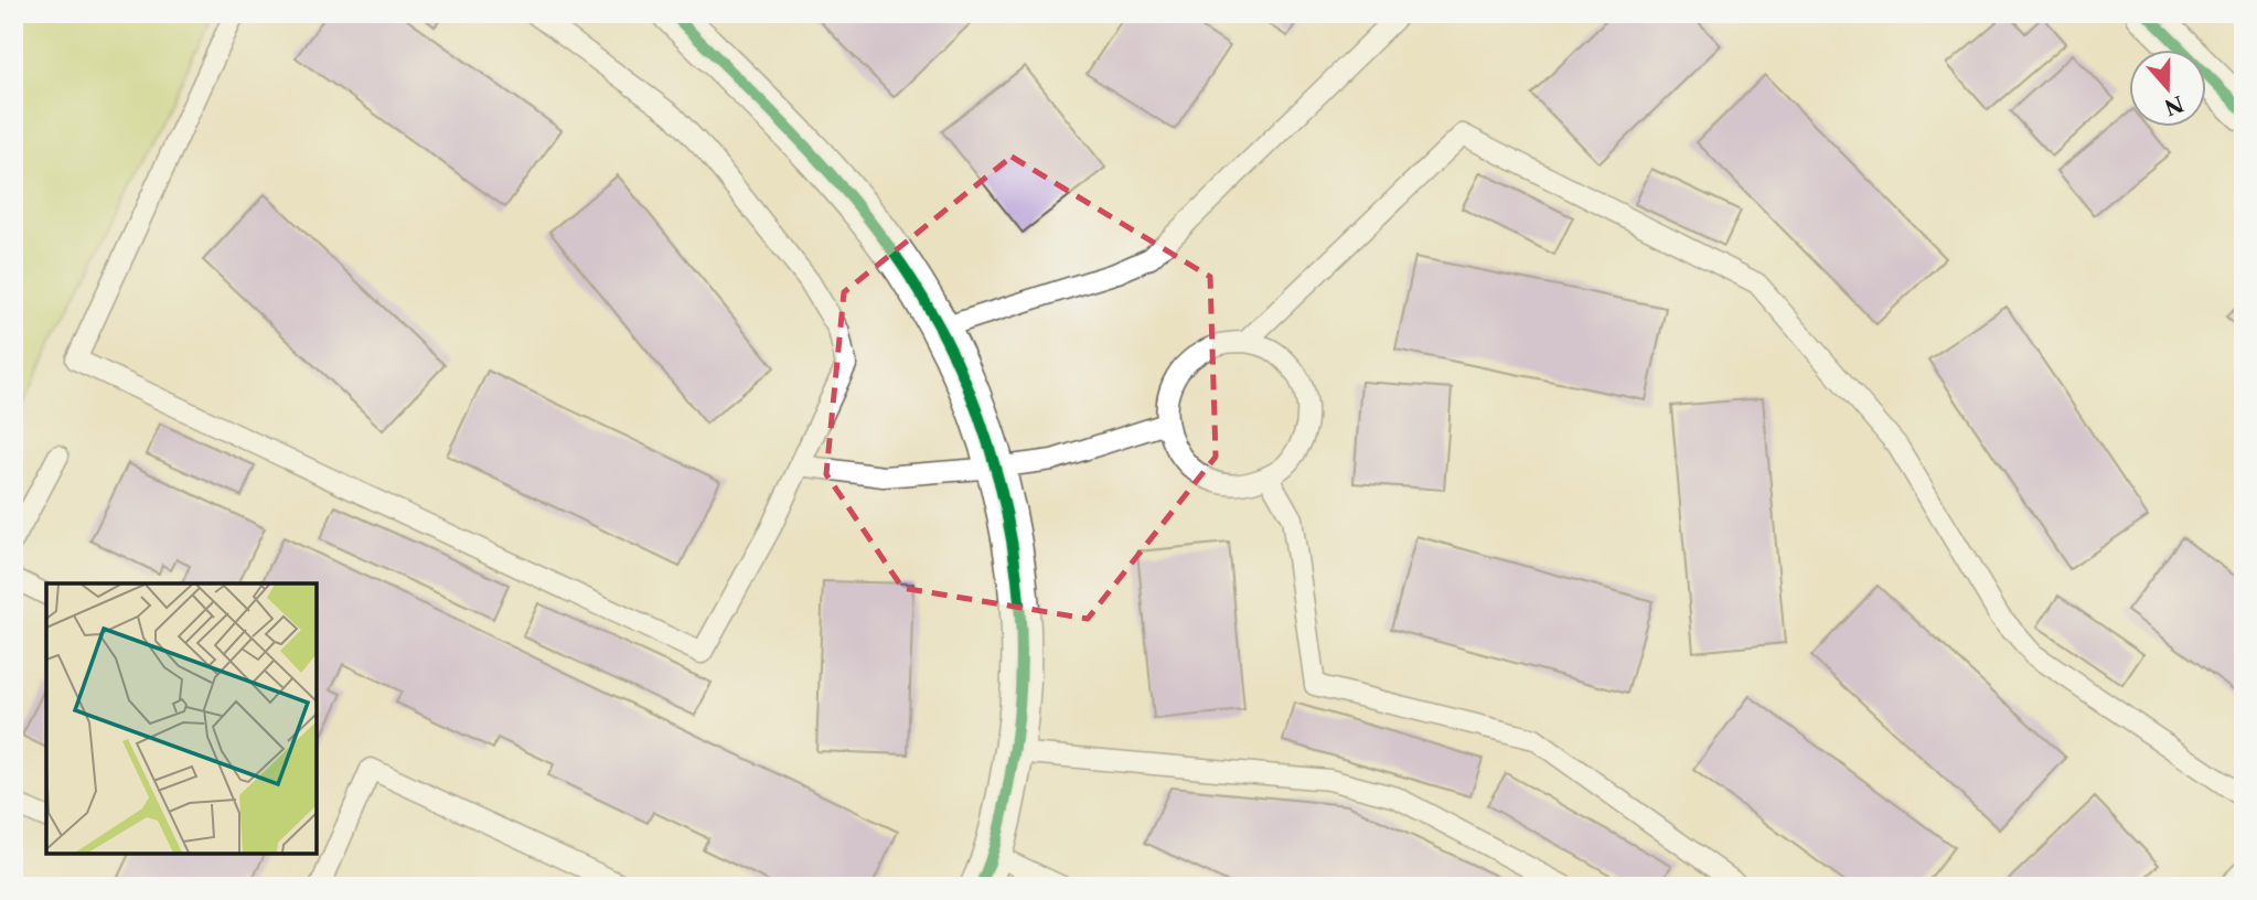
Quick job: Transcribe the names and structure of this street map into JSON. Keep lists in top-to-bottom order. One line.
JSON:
{"north":"bottom"}
